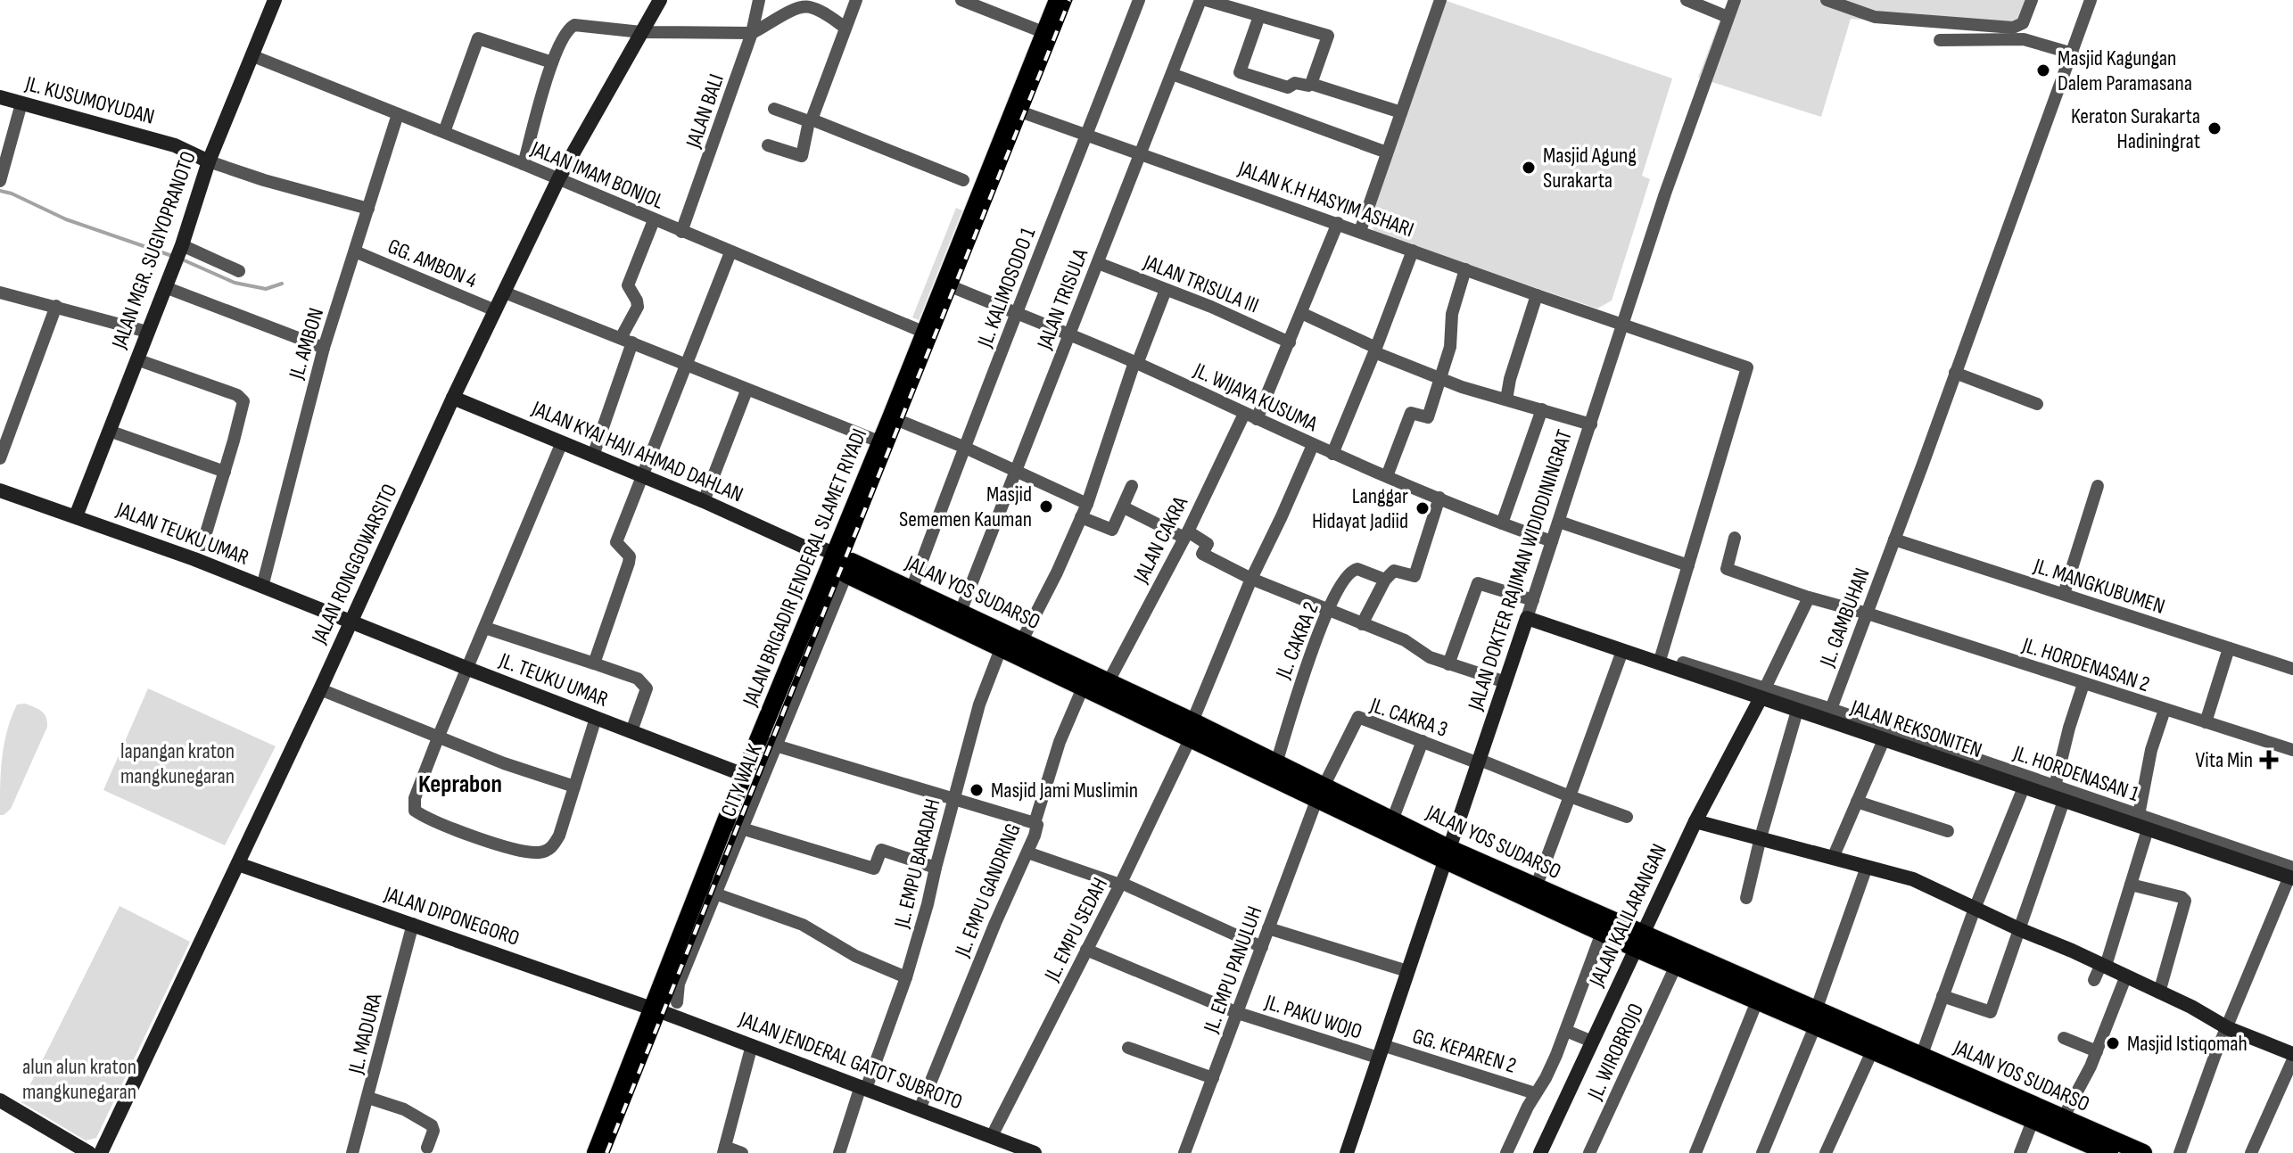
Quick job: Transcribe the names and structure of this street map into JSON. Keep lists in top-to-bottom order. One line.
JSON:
{"streets":{"main road":["JL. KUSUMOYUDAN","JALAN MGR. SUGIYOPRANOTO","JALAN KYAI HAJI AHMAD DAHLAN","JALAN TEUKU UMAR","JALAN RONGGOWARSITO","JALAN BRIGADIR JENDERAL SLAMET RIYADI","JALAN DOKTER RAJIMAN WIDIODININGRAT","JALAN YOS SUDARSO","JL. TEUKU UMAR","JALAN REKSONITEN","JALAN KALILARANGAN","JALAN DIPONEGORO","JALAN JENDERAL GATOT SUBROTO"],"street":["JALAN BALI","JALAN IMAM BONJOL","JALAN K.H HASYIM ASHARI","GG. AMBON 4","JALAN TRISULA III","JL. KALIMOSODO 1","JALAN TRISULA","JL. AMBON","JL. WIJAYA KUSUMA","JALAN CAKRA","JL. MANGKUBUMEN","JL. GAMBUHAN","JL. CAKRA 2","JL. HORDENASAN 2","JL. CAKRA 3","JL. HORDENASAN 1","CITY WALK","JL. EMPU BARADAH","JL. EMPU GANDRING","JL. EMPU SEDAH","JL. EMPU PANULUH","JL. PAKU WOJO","JL. MADURA","GG. KEPAREN 2","JL. WIROBROJO"]},"crossings":[["JL. KUSUMOYUDAN","JALAN MGR. SUGIYOPRANOTO"],["JALAN BALI","JALAN IMAM BONJOL"],["JALAN IMAM BONJOL","JALAN MGR. SUGIYOPRANOTO"],["JALAN IMAM BONJOL","JL. AMBON"],["JALAN IMAM BONJOL","JALAN RONGGOWARSITO"],["JALAN IMAM BONJOL","JALAN BRIGADIR JENDERAL SLAMET RIYADI"],["JALAN K.H HASYIM ASHARI","JL. KALIMOSODO 1"],["JALAN K.H HASYIM ASHARI","JALAN TRISULA"],["JALAN K.H HASYIM ASHARI","JALAN CAKRA"],["JALAN K.H HASYIM ASHARI","JALAN BRIGADIR JENDERAL SLAMET RIYADI"],["JALAN K.H HASYIM ASHARI","JALAN DOKTER RAJIMAN WIDIODININGRAT"],["JALAN MGR. SUGIYOPRANOTO","JALAN TEUKU UMAR"],["GG. AMBON 4","JL. AMBON"],["GG. AMBON 4","JALAN RONGGOWARSITO"],["JALAN TRISULA III","JALAN TRISULA"],["JALAN TRISULA III","JALAN CAKRA"],["JL. KALIMOSODO 1","JL. WIJAYA KUSUMA"],["JL. KALIMOSODO 1","JALAN YOS SUDARSO"],["JALAN TRISULA","JL. WIJAYA KUSUMA"],["JALAN TRISULA","JALAN YOS SUDARSO"],["JL. AMBON","JALAN TEUKU UMAR"],["JL. WIJAYA KUSUMA","JALAN CAKRA"],["JL. WIJAYA KUSUMA","JALAN BRIGADIR JENDERAL SLAMET RIYADI"],["JL. WIJAYA KUSUMA","JALAN DOKTER RAJIMAN WIDIODININGRAT"],["JL. WIJAYA KUSUMA","JL. EMPU SEDAH"],["JALAN KYAI HAJI AHMAD DAHLAN","JALAN RONGGOWARSITO"],["JALAN KYAI HAJI AHMAD DAHLAN","JALAN BRIGADIR JENDERAL SLAMET RIYADI"],["JALAN KYAI HAJI AHMAD DAHLAN","JALAN YOS SUDARSO"],["JALAN TEUKU UMAR","JALAN RONGGOWARSITO"],["JALAN TEUKU UMAR","JL. TEUKU UMAR"],["JALAN CAKRA","JALAN YOS SUDARSO"],["JALAN RONGGOWARSITO","JL. TEUKU UMAR"],["JALAN RONGGOWARSITO","JALAN DIPONEGORO"],["JALAN BRIGADIR JENDERAL SLAMET RIYADI","JALAN YOS SUDARSO"],["JALAN BRIGADIR JENDERAL SLAMET RIYADI","JL. TEUKU UMAR"],["JALAN BRIGADIR JENDERAL SLAMET RIYADI","CITY WALK"],["JALAN BRIGADIR JENDERAL SLAMET RIYADI","JALAN DIPONEGORO"],["JALAN BRIGADIR JENDERAL SLAMET RIYADI","JALAN JENDERAL GATOT SUBROTO"],["JALAN DOKTER RAJIMAN WIDIODININGRAT","JALAN YOS SUDARSO"],["JALAN DOKTER RAJIMAN WIDIODININGRAT","JL. CAKRA 3"],["JALAN DOKTER RAJIMAN WIDIODININGRAT","JALAN REKSONITEN"],["JALAN DOKTER RAJIMAN WIDIODININGRAT","JL. PAKU WOJO"],["JALAN DOKTER RAJIMAN WIDIODININGRAT","GG. KEPAREN 2"],["JL. MANGKUBUMEN","JL. GAMBUHAN"],["JALAN YOS SUDARSO","JL. CAKRA 2"],["JALAN YOS SUDARSO","JL. CAKRA 3"],["JALAN YOS SUDARSO","CITY WALK"],["JALAN YOS SUDARSO","JL. EMPU BARADAH"],["JALAN YOS SUDARSO","JL. EMPU GANDRING"],["JALAN YOS SUDARSO","JALAN KALILARANGAN"],["JALAN YOS SUDARSO","JL. EMPU SEDAH"],["JALAN YOS SUDARSO","JL. EMPU PANULUH"],["JALAN YOS SUDARSO","JL. WIROBROJO"],["JL. GAMBUHAN","JL. HORDENASAN 2"],["JL. GAMBUHAN","JL. HORDENASAN 1"],["JL. CAKRA 3","JL. EMPU PANULUH"],["JALAN REKSONITEN","JL. HORDENASAN 1"],["JALAN REKSONITEN","JALAN KALILARANGAN"],["JL. HORDENASAN 1","JALAN KALILARANGAN"],["JL. EMPU BARADAH","JALAN JENDERAL GATOT SUBROTO"],["JL. EMPU GANDRING","JALAN JENDERAL GATOT SUBROTO"],["JALAN DIPONEGORO","JL. MADURA"],["JALAN DIPONEGORO","JALAN JENDERAL GATOT SUBROTO"],["JL. EMPU SEDAH","JL. PAKU WOJO"],["JL. EMPU SEDAH","JALAN JENDERAL GATOT SUBROTO"],["JL. EMPU PANULUH","JL. PAKU WOJO"],["JL. PAKU WOJO","GG. KEPAREN 2"]],"districts":["Keprabon"],"parks":["lapangan kraton mangkunegaran","alun alun kraton mangkunegaran"],"places":{"other":["Masjid Kagungan Dalem Paramasana","Keraton Surakarta Hadiningrat","Masjid Agung Surakarta","Masjid Sememen Kauman","Langgar Hidayat Jadiid","Masjid Jami Muslimin","Masjid Istiqomah"],"health":["Vita Min"]}}
